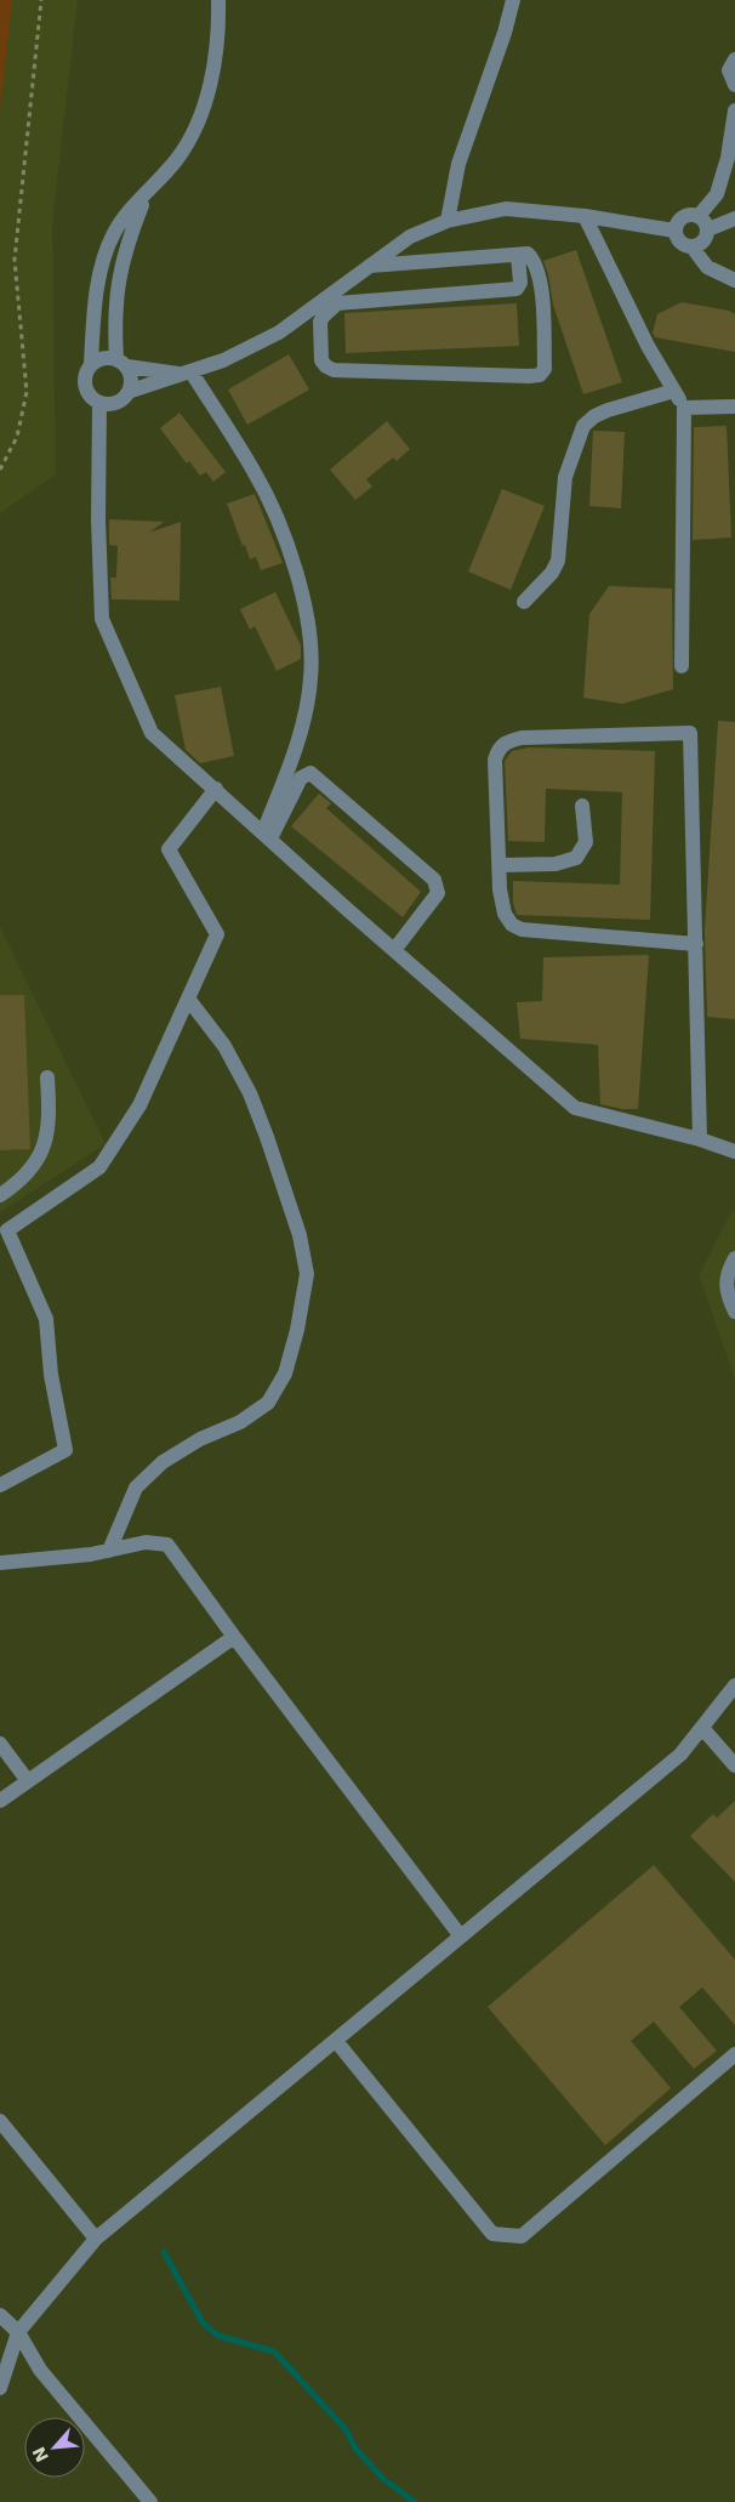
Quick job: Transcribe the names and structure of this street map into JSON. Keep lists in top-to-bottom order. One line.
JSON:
{"north":"bottom left"}
